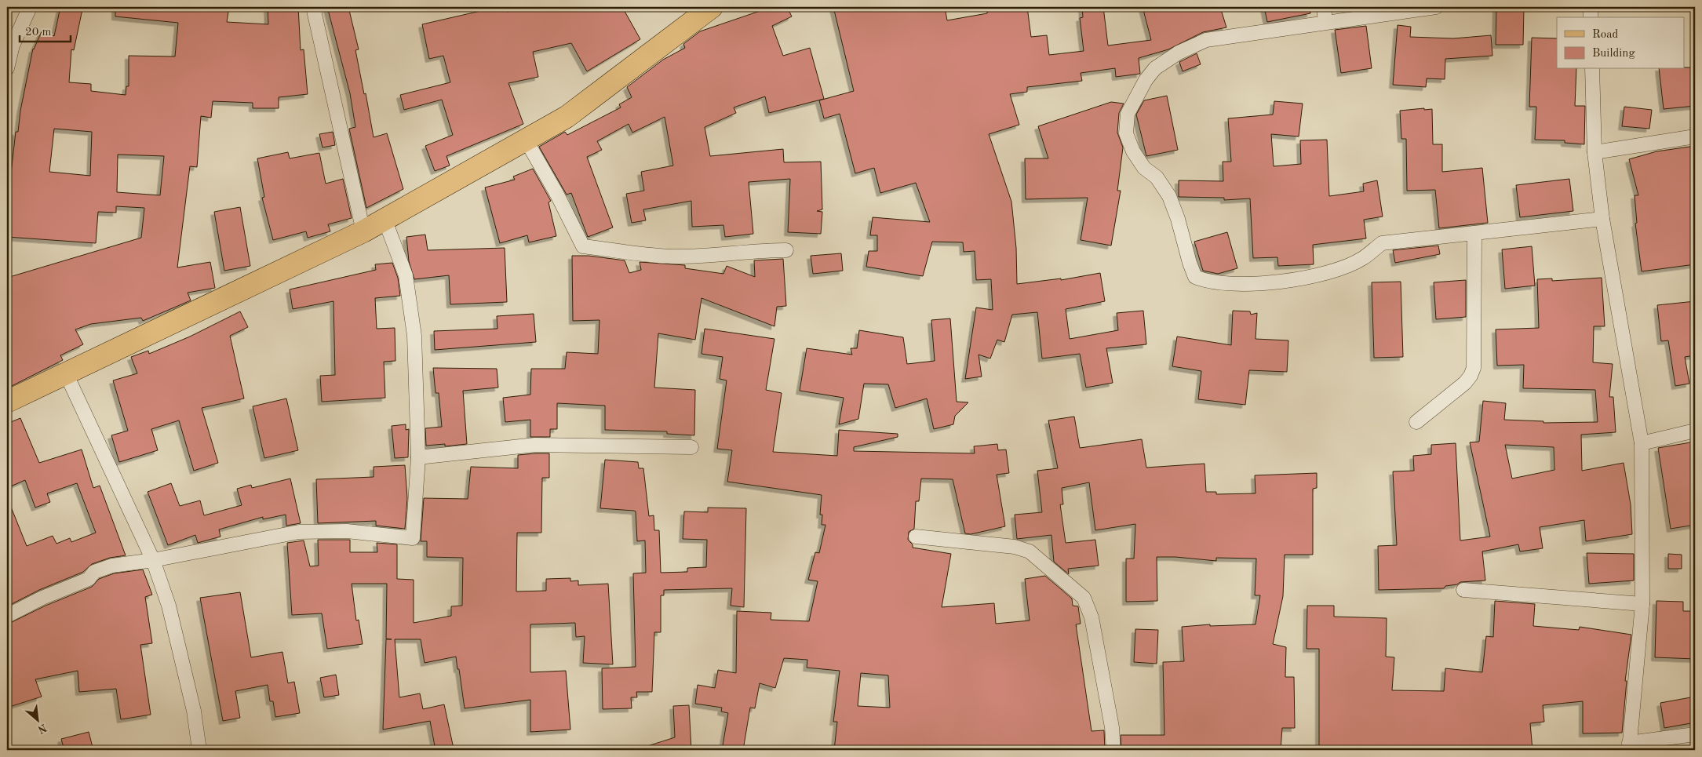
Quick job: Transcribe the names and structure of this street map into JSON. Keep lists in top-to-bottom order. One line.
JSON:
{"legend":["Road","Building"],"scale_bar":"20 m","north":"bottom right"}
